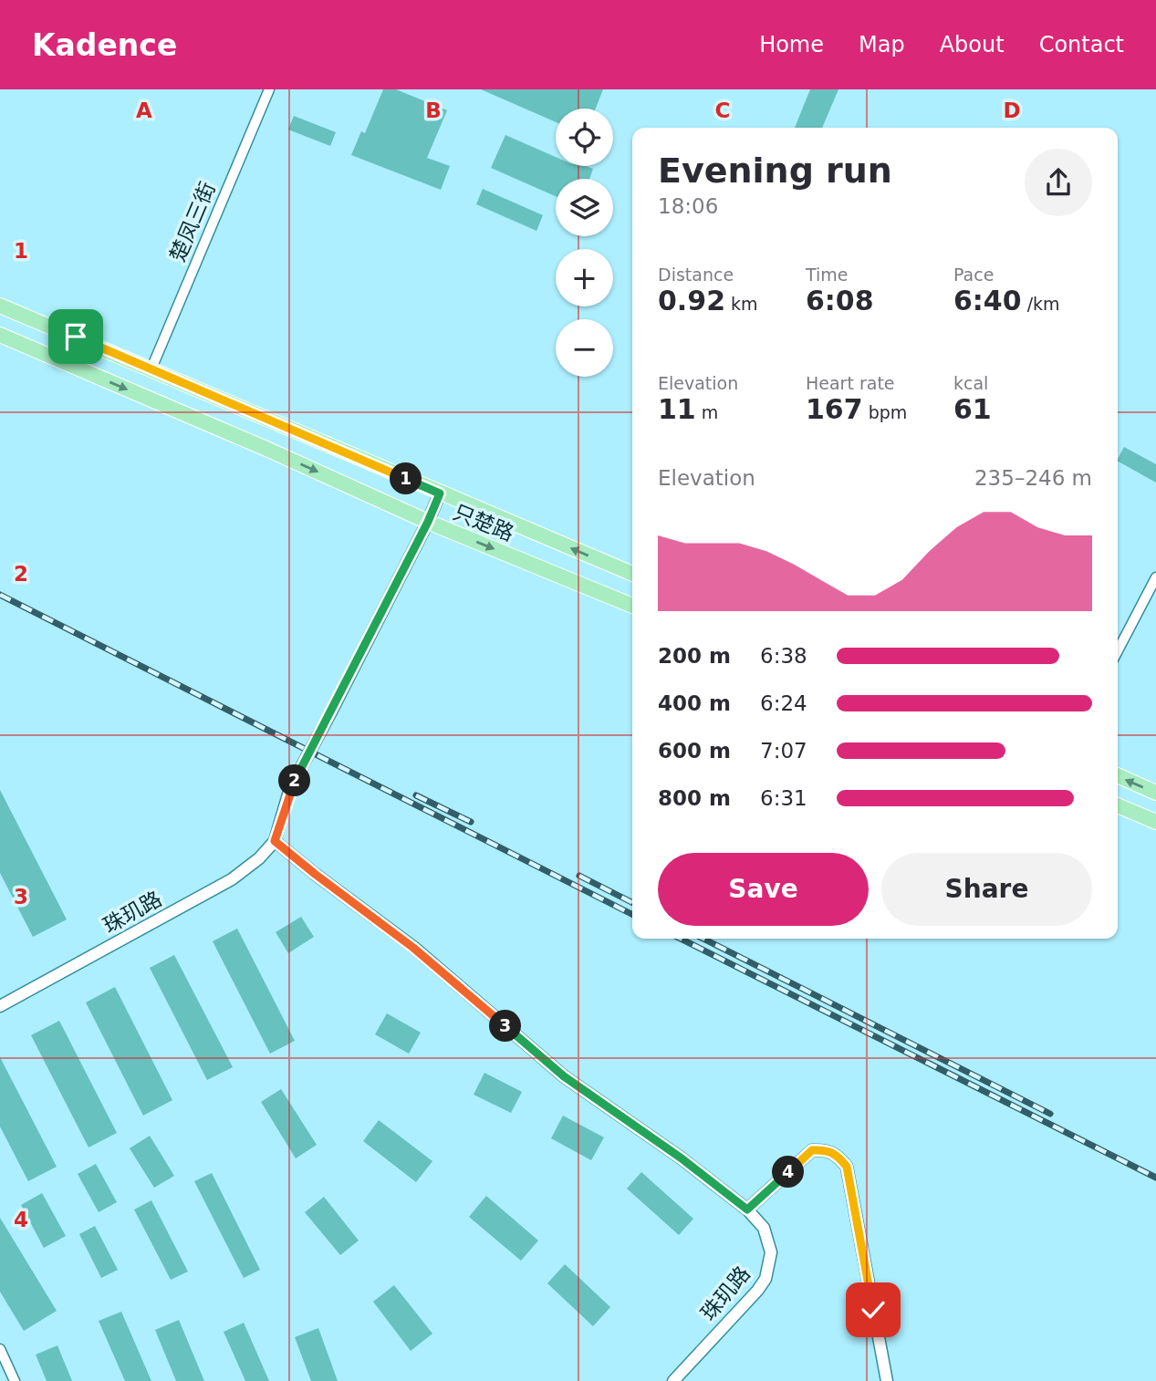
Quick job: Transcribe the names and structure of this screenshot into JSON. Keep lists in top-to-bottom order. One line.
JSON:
{"streets":{"main road":["只楚路"],"street":["楚凤三街","珠玑路"]},"crossings":[["楚凤三街","只楚路"],["只楚路","珠玑路"]],"page":{"header":"Kadence","nav":["Home","Map","About","Contact"],"map_buttons":["+","−"],"heading":["Evening run","18:06"],"stats":[["Distance","0.92 km"],["Time","6:08"],["Pace","6:40 /km"],["Elevation","11 m"],["Heart rate","167 bpm"],["kcal","61"]],"chart":["Elevation","235–246 m"],"pins":["1","2","3","4"],"list":[{"name":"200 m","note":"6:38"},{"name":"400 m","note":"6:24"},{"name":"600 m","note":"7:07"},{"name":"800 m","note":"6:31"}],"buttons":["Save","Share"]},"grid":{"columns":["A","B","C","D"],"rows":["1","2","3","4"]}}
